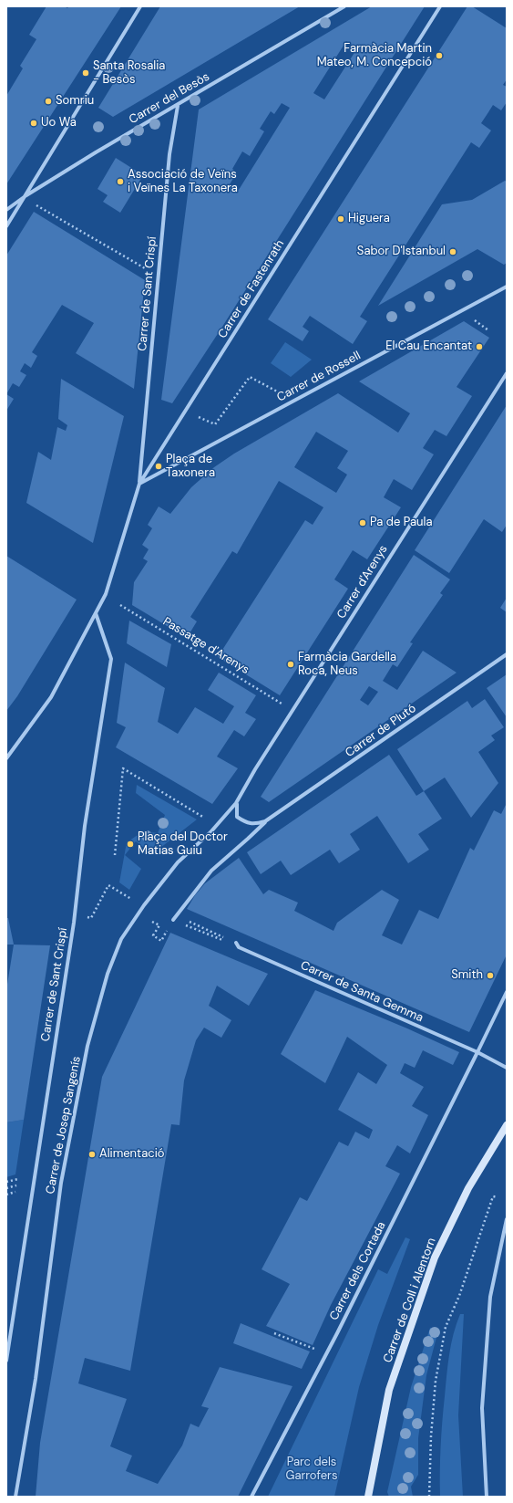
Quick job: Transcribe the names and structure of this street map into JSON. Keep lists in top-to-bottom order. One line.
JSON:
{"streets":{"street":["Carrer del Besòs","Carrer de Fastenrath","Carrer de Sant Crispí","Carrer de Rossell","Carrer d'Arenys","Carrer de Plutó","Carrer de Santa Gemma","Carrer de Josep Sangenís","Carrer dels Cortada","Carrer de Coll i Alentorn"],"path":["Passatge d'Arenys"]},"crossings":[["Carrer del Besòs","Carrer de Sant Crispí"],["Carrer de Fastenrath","Carrer de Sant Crispí"],["Carrer de Fastenrath","Carrer de Rossell"],["Carrer de Sant Crispí","Carrer de Rossell"],["Carrer d'Arenys","Carrer de Plutó"],["Carrer d'Arenys","Carrer de Josep Sangenís"],["Carrer de Plutó","Carrer de Josep Sangenís"],["Carrer de Santa Gemma","Carrer dels Cortada"]],"parks":["Parc dels Garrofers"],"places":["Farmàcia Martin Mateo, M. Concepció","Santa Rosalia - Besòs","Somriu","Uo Wa","Associació de Veïns i Veïnes La Taxonera","Higuera","Sabor D'Istanbul","El Cau Encantat","Plaça de Taxonera","Pa de Paula","Farmàcia Gardella Roca, Neus","Plaça del Doctor Matias Guiu","Smith","Alimentació"]}
